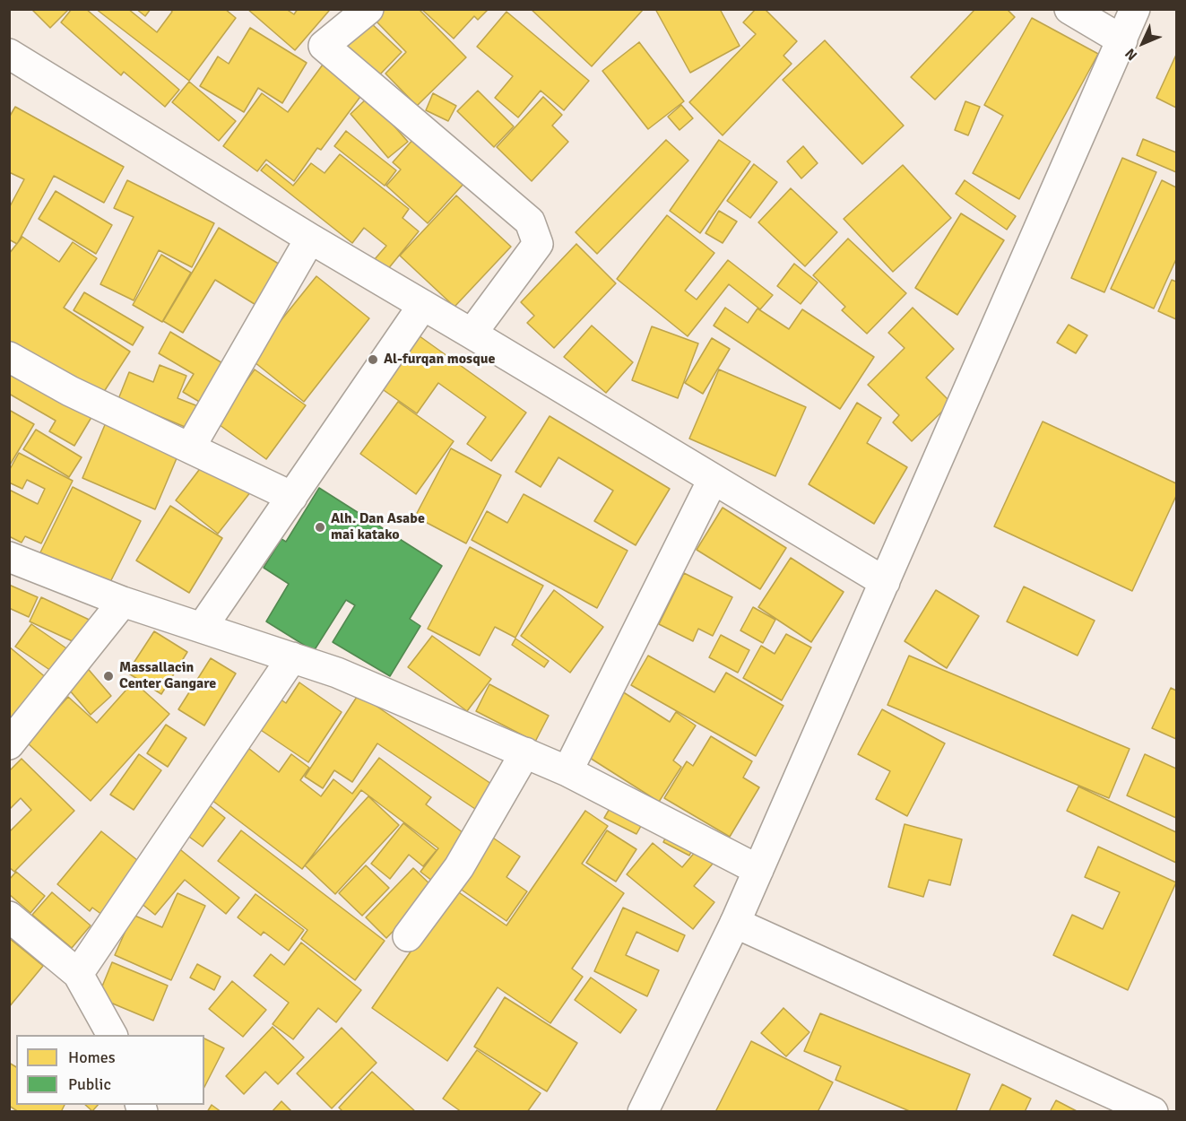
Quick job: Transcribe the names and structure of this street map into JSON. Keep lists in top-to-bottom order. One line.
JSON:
{"places":["Al-furqan mosque","Alh. Dan Asabe mai katako","Massallacin Center Gangare"],"legend":["Homes","Public"],"north":"bottom left"}
